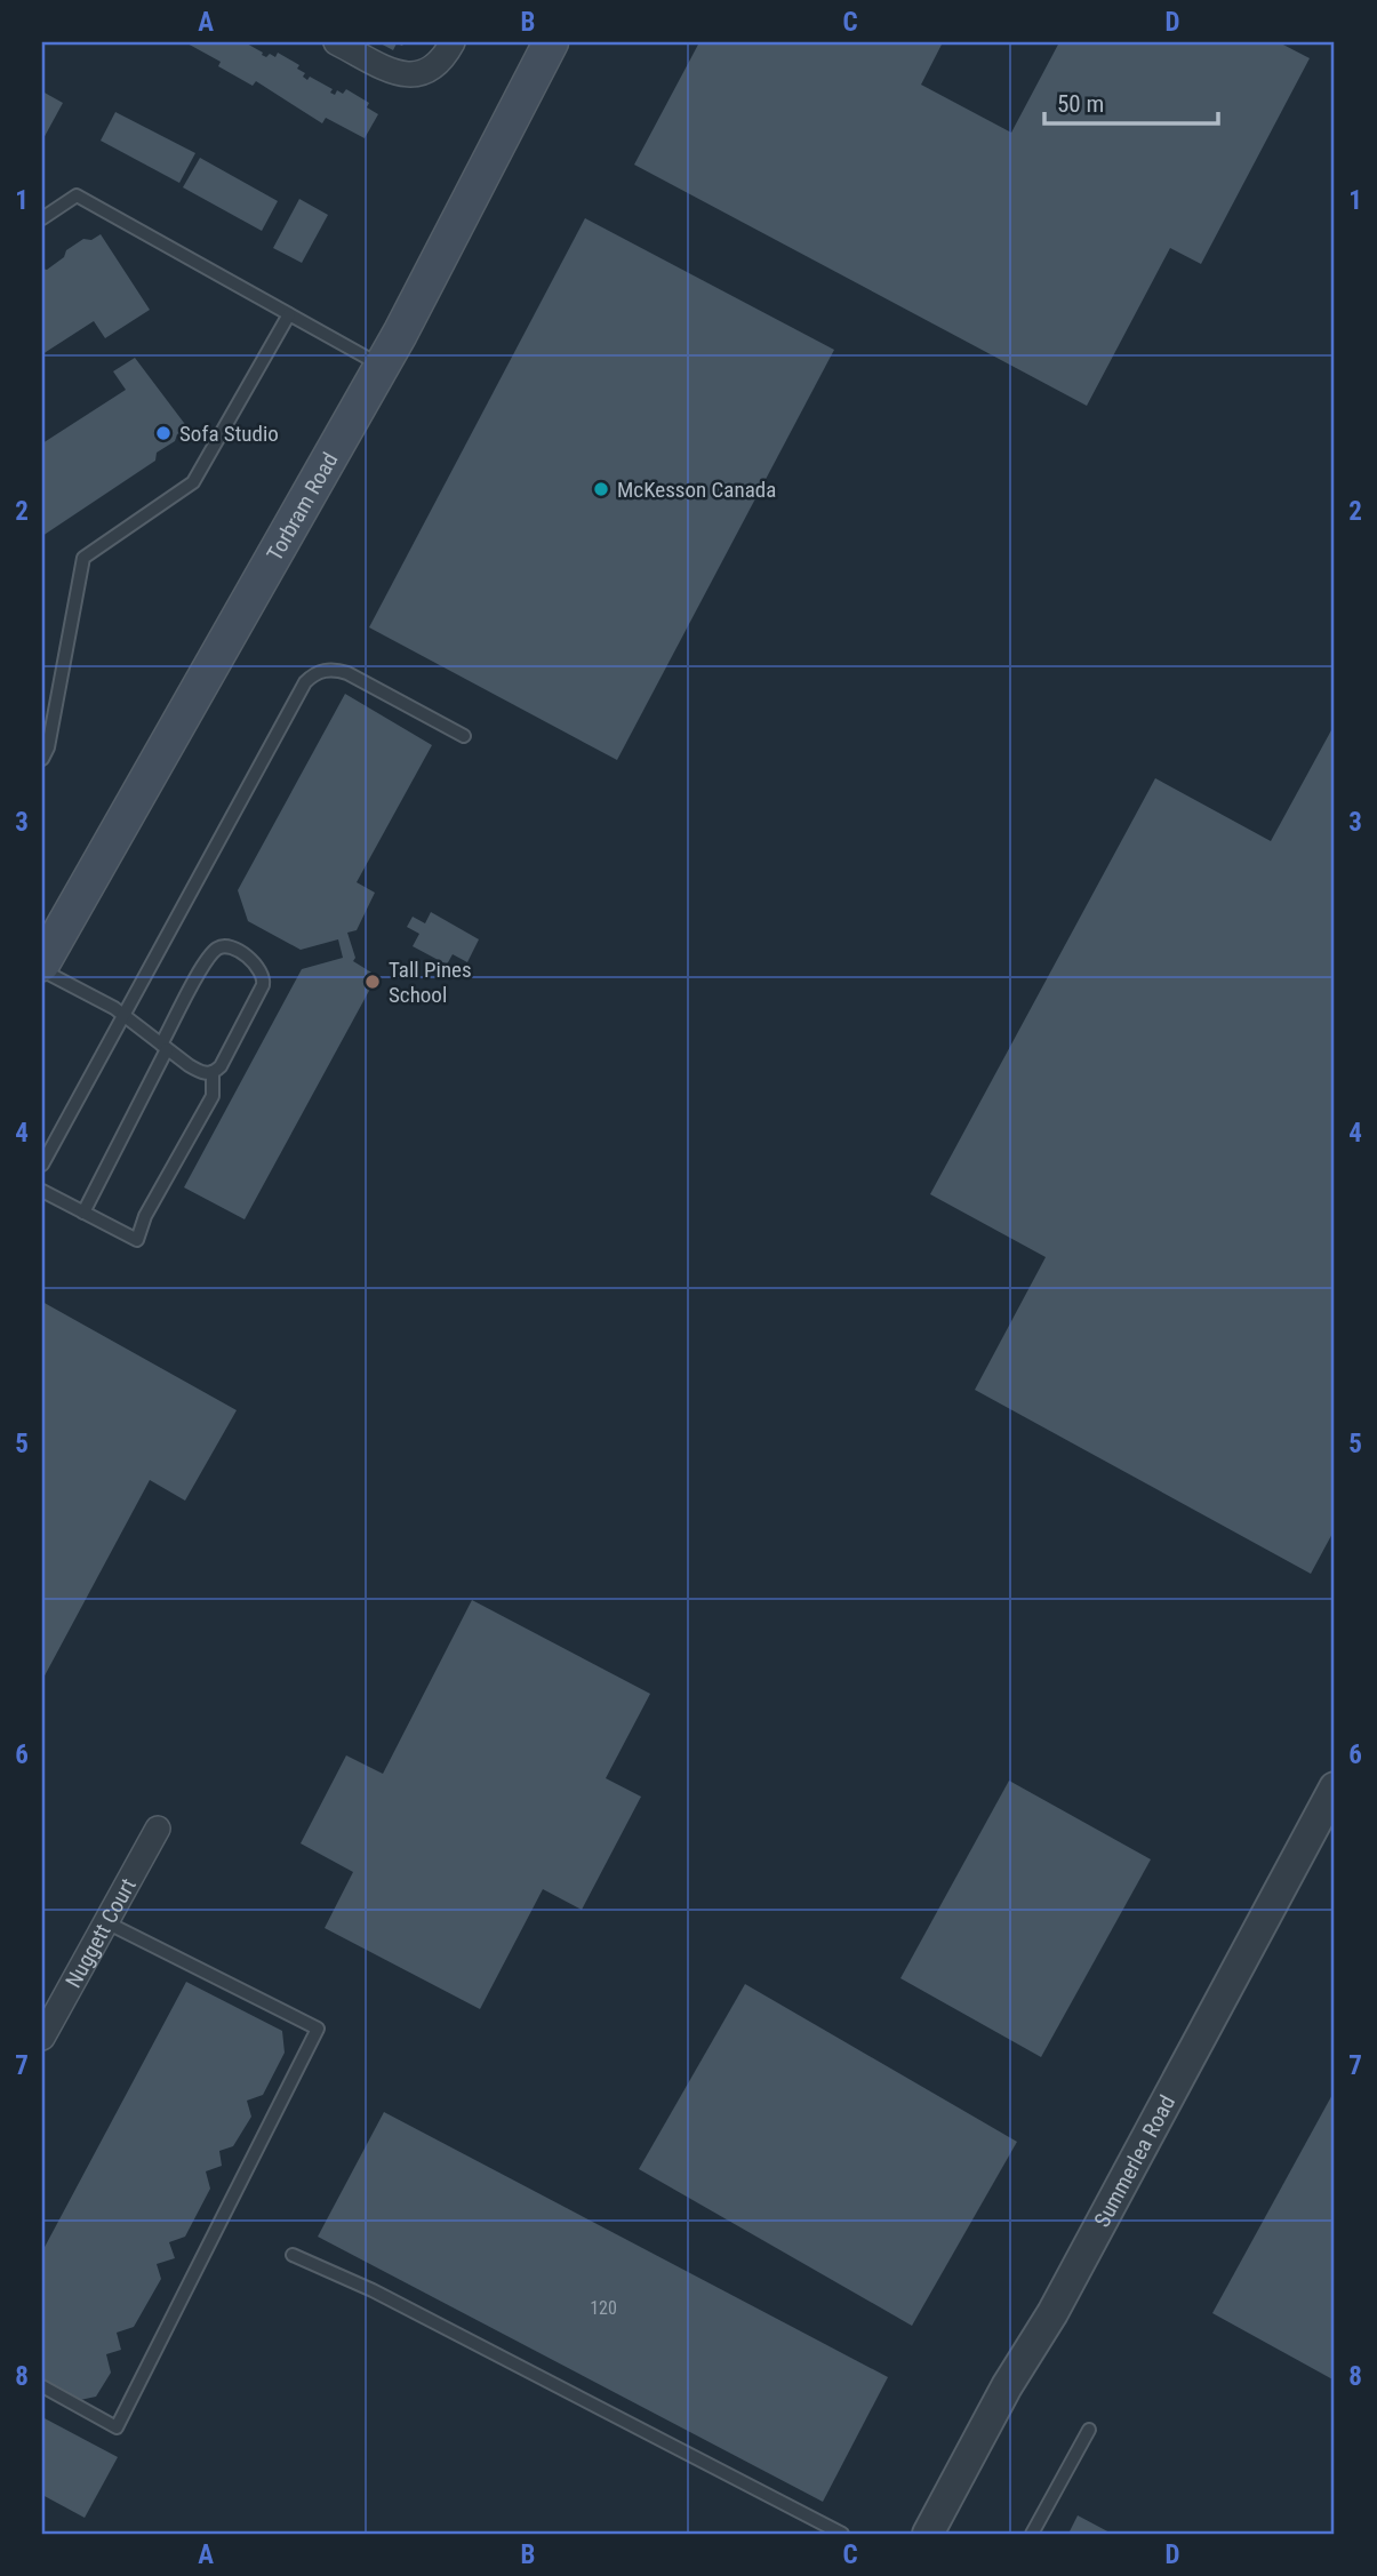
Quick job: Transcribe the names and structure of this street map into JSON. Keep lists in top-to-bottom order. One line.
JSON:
{"streets":{"main road":["Torbram Road"],"street":["Nuggett Court","Summerlea Road"]},"places":["Sofa Studio","McKesson Canada","Tall Pines School"],"house_numbers":["120"],"scale_bar":"50 m","grid":{"columns":["A","B","C","D"],"rows":["1","2","3","4","5","6","7","8"]}}
